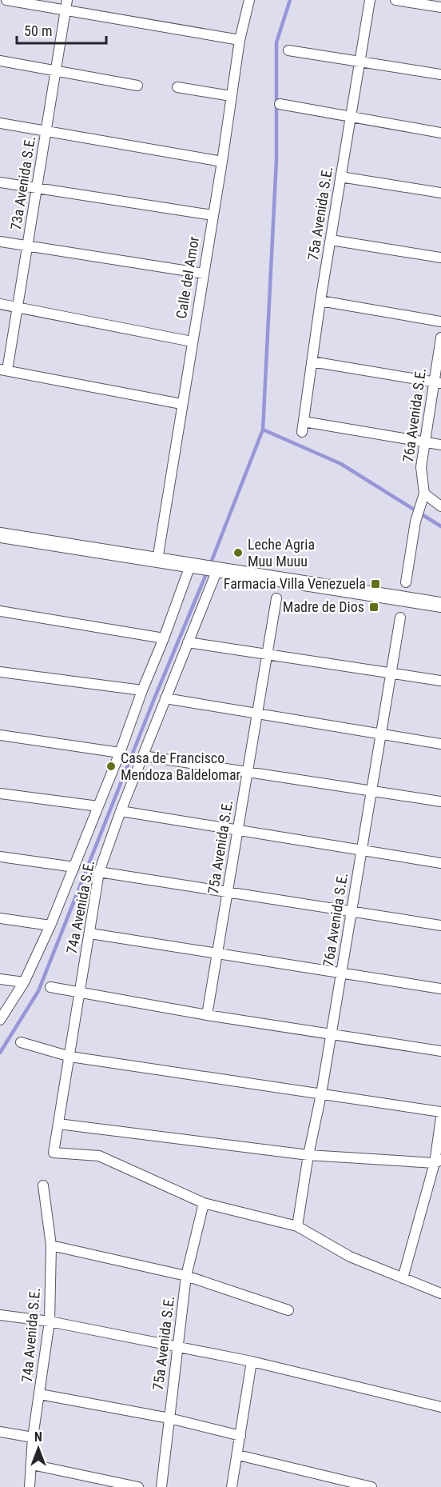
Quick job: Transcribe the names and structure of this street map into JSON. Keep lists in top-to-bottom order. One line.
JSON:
{"streets":{"street":["73a Avenida S.E.","75a Avenida S.E.","Calle del Amor","76a Avenida S.E.","74a Avenida S.E."]},"crossings":[["75a Avenida S.E.","74a Avenida S.E."]],"places":{"other":["Leche Agria Muu Muuu","Casa de Francisco Mendoza Baldelomar"],"transit":["Farmacia Villa Venezuela","Madre de Dios"]},"scale_bar":"50 m","north":"top"}
